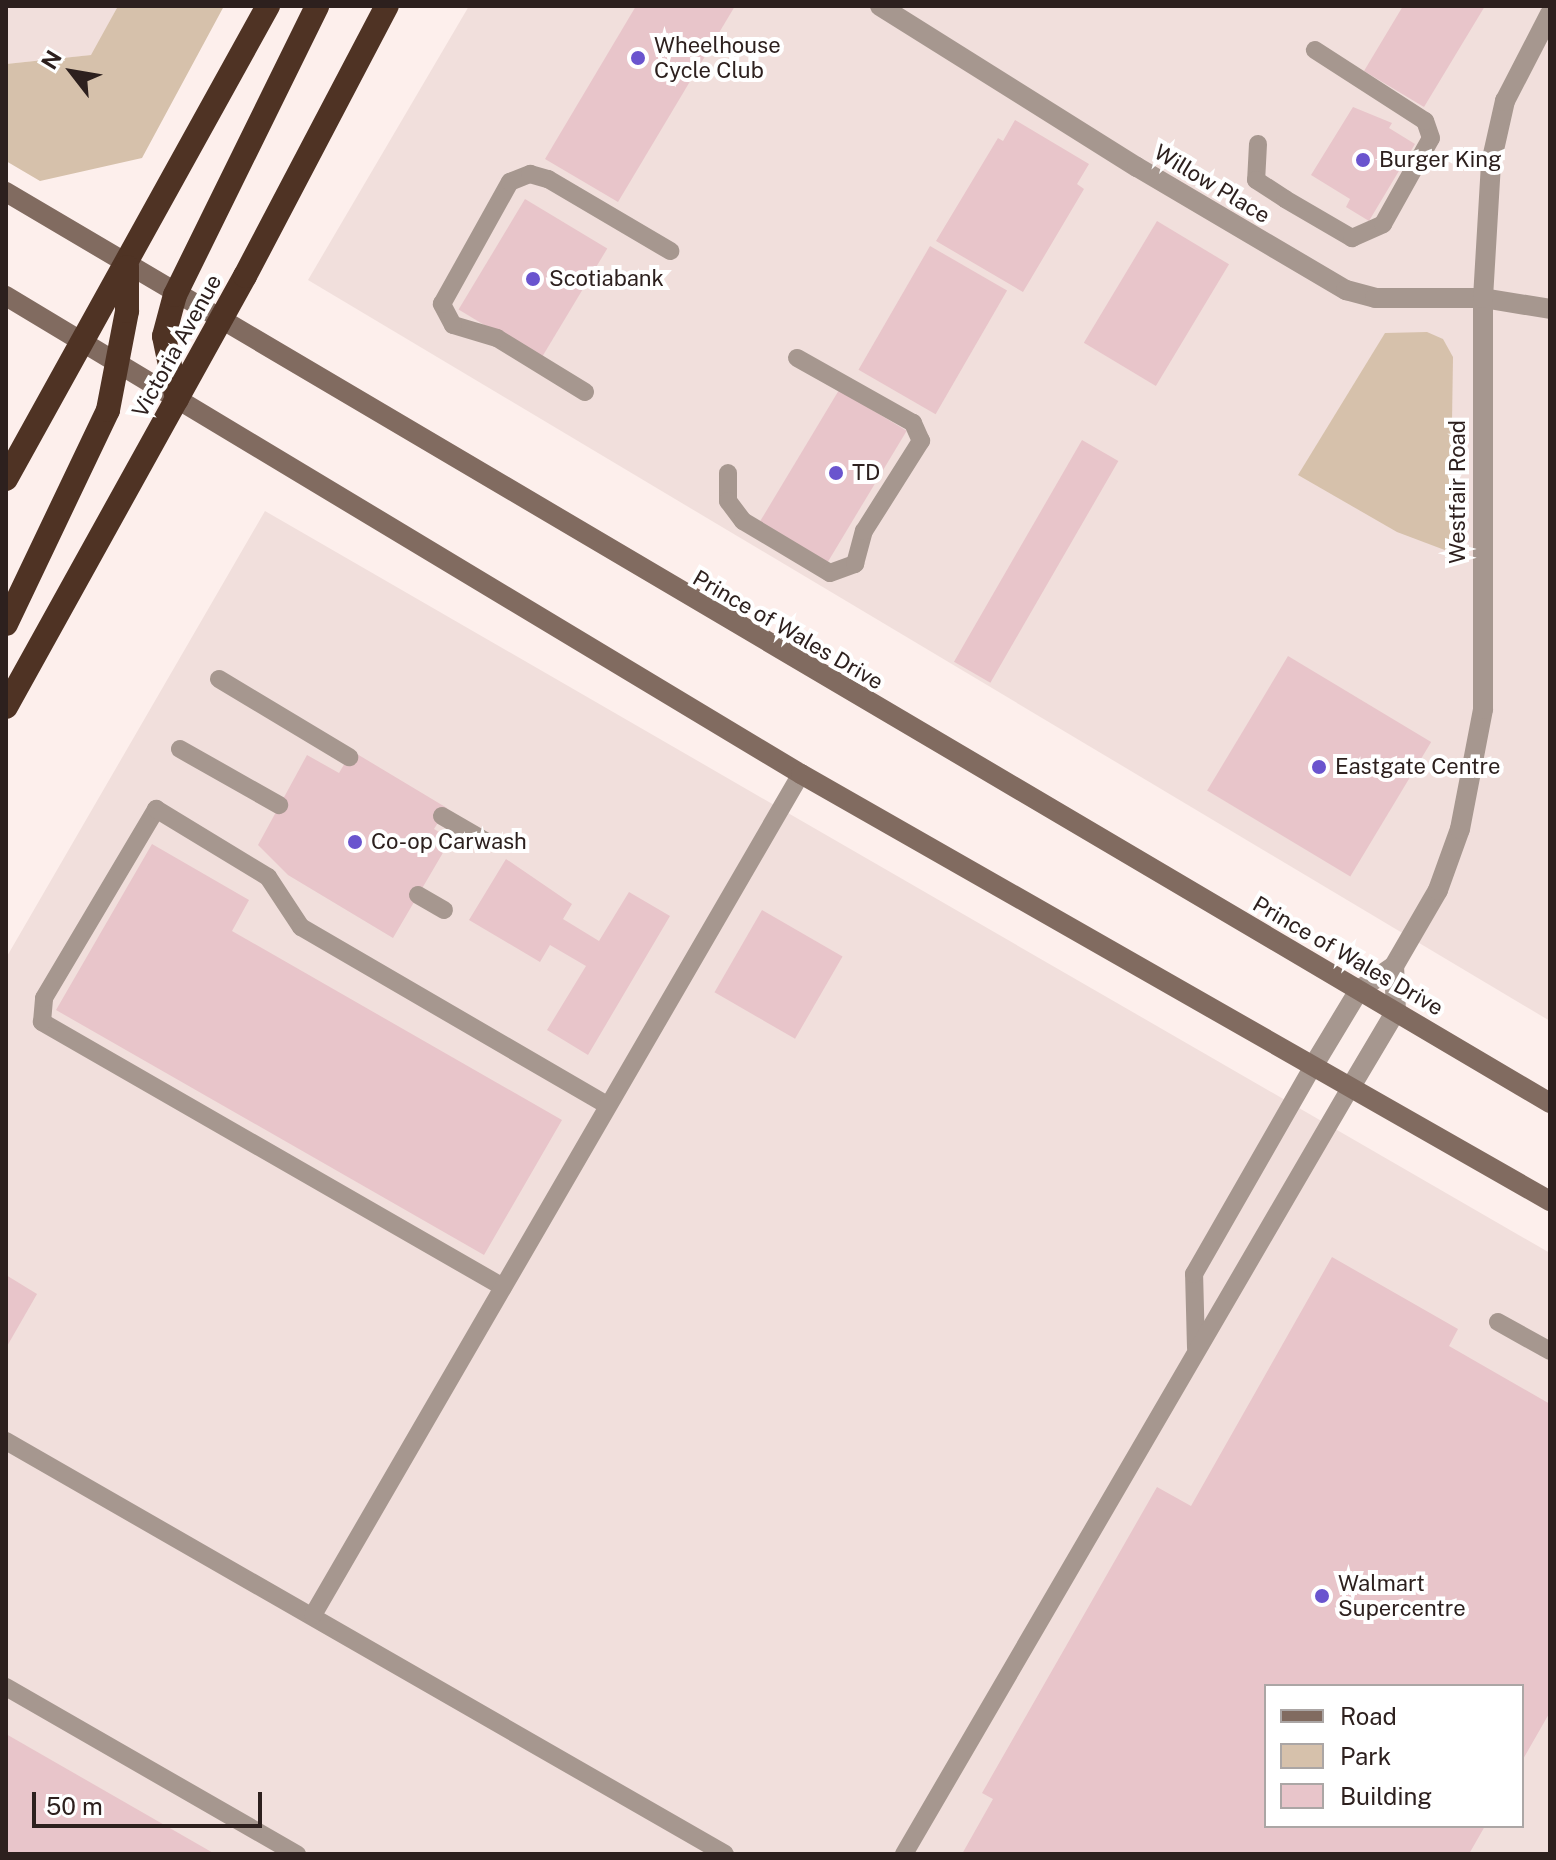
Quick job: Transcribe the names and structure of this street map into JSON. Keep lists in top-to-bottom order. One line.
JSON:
{"streets":{"highway":["Victoria Avenue"],"main road":["Prince of Wales Drive"],"street":["Willow Place","Westfair Road"]},"crossings":[["Willow Place","Westfair Road"],["Victoria Avenue","Prince of Wales Drive"],["Westfair Road","Prince of Wales Drive"]],"places":["Wheelhouse Cycle Club","Burger King","Scotiabank","TD","Eastgate Centre","Co-op Carwash","Walmart Supercentre"],"legend":["Road","Park","Building"],"scale_bar":"50 m","north":"top left"}
